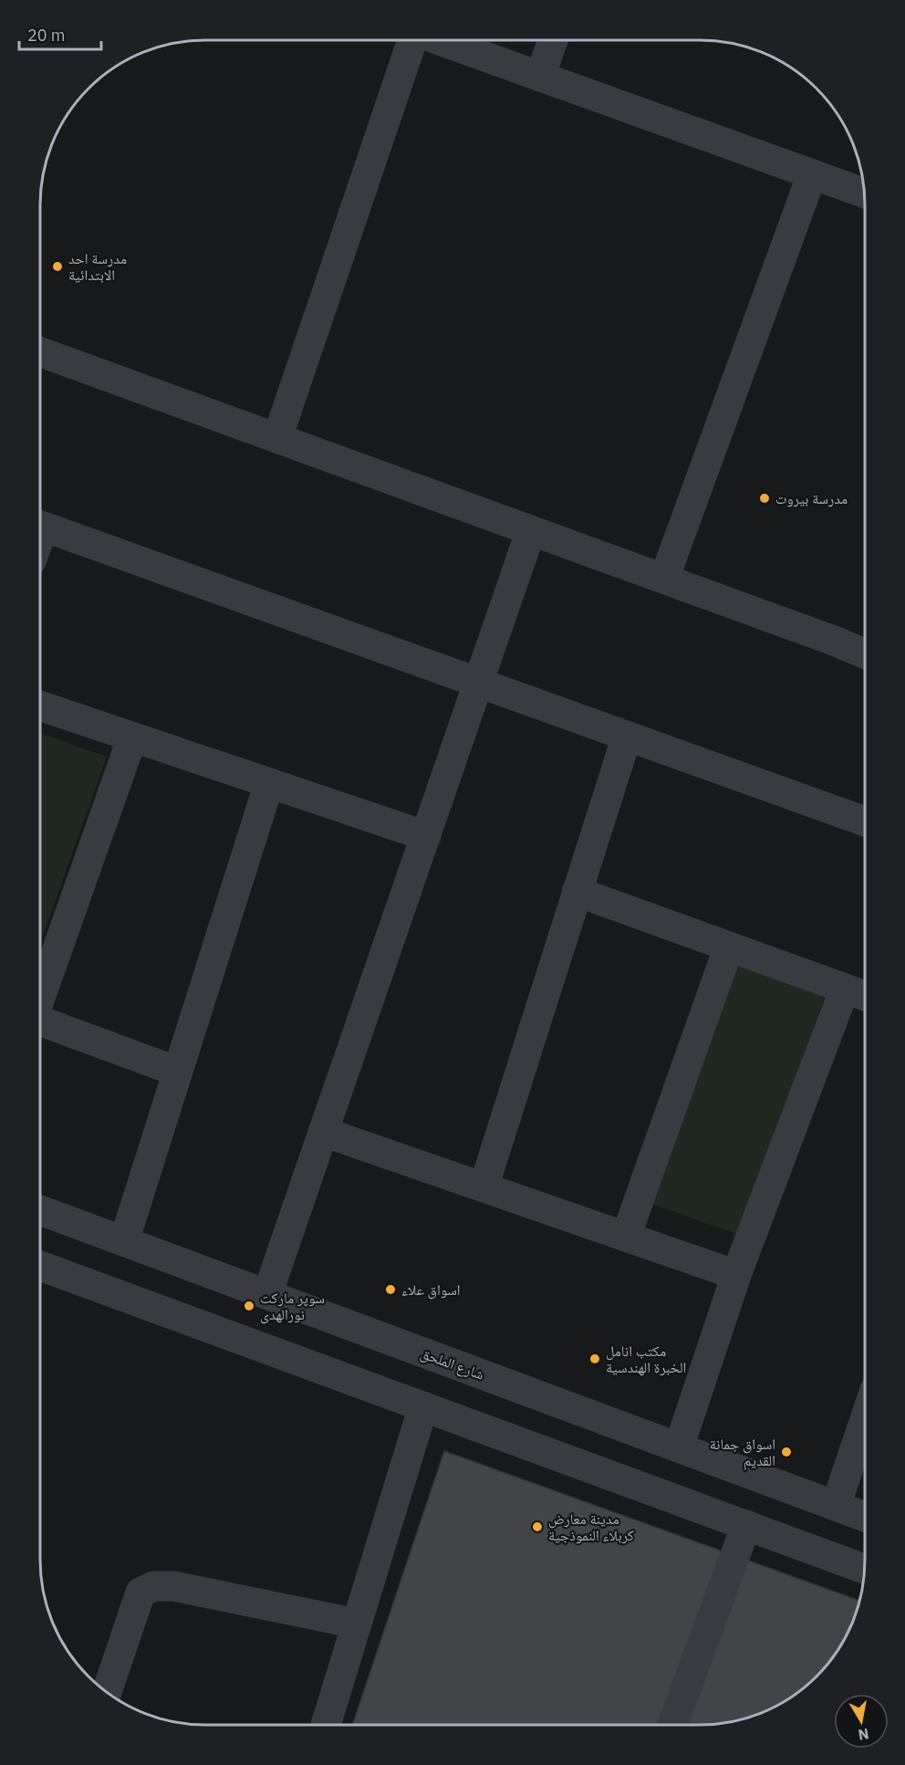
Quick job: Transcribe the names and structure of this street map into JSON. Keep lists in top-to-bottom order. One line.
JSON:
{"streets":{"street":["شارع الملحق"]},"places":["مدرسة احد الابتدائية","مدرسة بيروت","اسواق علاء","سوپر مارکت نورالهدی","مكتب انامل الخبرة الهندسية","اسواق جمانة القديم","مدينة معارض كربلاء النموذجية"],"scale_bar":"20 m","north":"bottom"}
